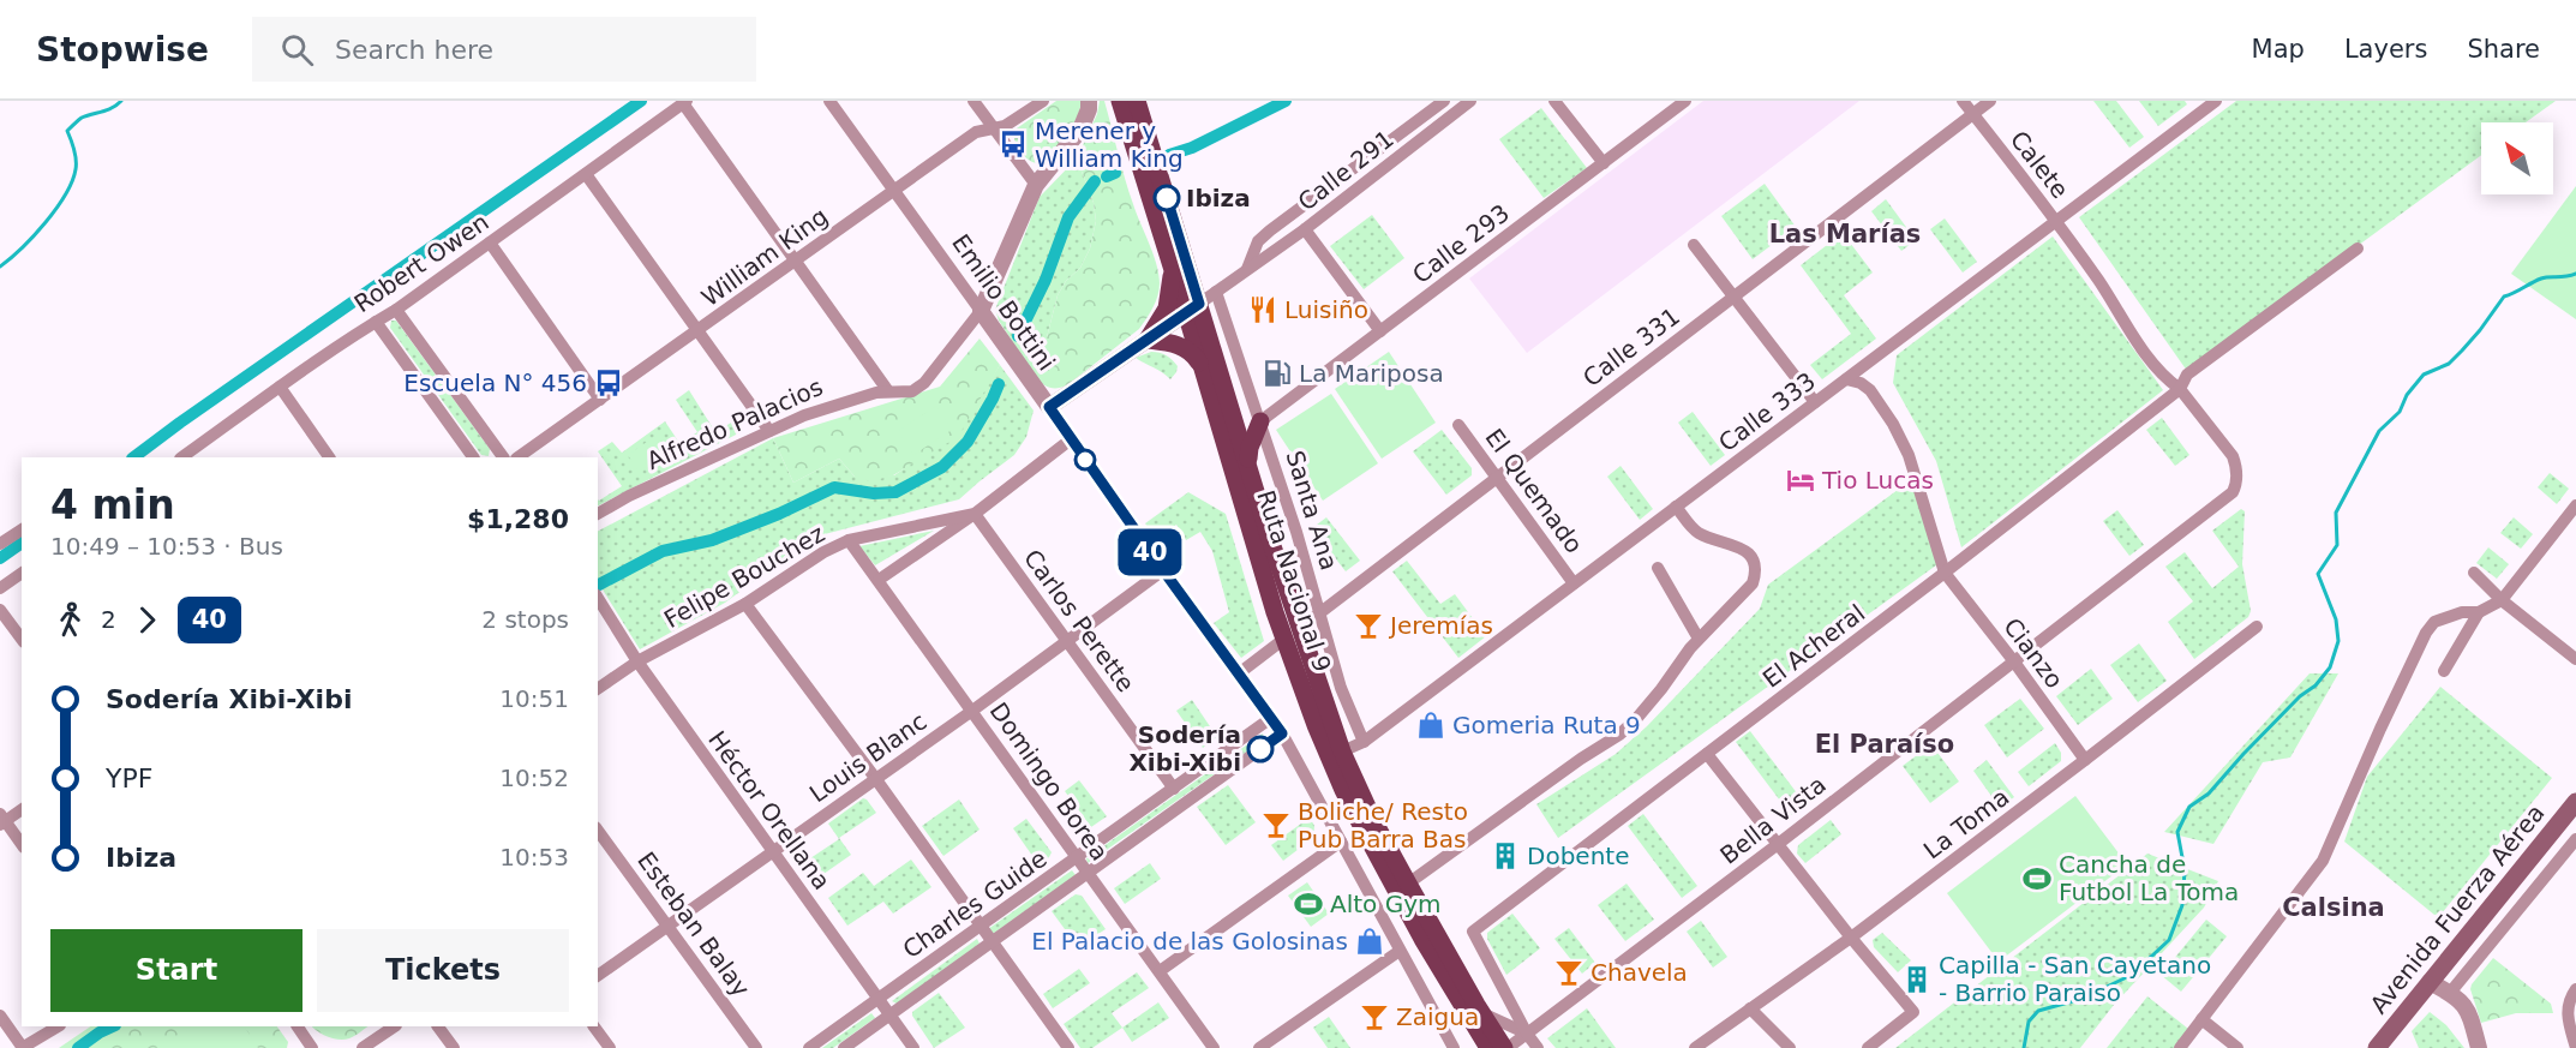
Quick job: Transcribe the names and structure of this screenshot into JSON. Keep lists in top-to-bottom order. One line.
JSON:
{"streets":{"main road":["Ruta Nacional 9","Avenida Fuerza Aérea"],"street":["Calete","Calle 291","Calle 293","William King","Robert Owen","Emilio Bottini","Calle 331","Calle 333","Alfredo Palacios","El Quemado","Santa Ana","Felipe Bouchez","Carlos Perette","El Acheral","Cianzo","Louis Blanc","Domingo Borea","Héctor Orellana","Bella Vista","La Toma","Charles Guide","Esteban Balay"]},"crossings":[["Calete","Calle 331"],["Calete","Calle 333"],["Calete","El Acheral"],["Calete","Bella Vista"],["Calle 291","Santa Ana"],["Calle 291","Ruta Nacional 9"],["Calle 293","Santa Ana"],["William King","Emilio Bottini"],["Emilio Bottini","Calle 331"],["Emilio Bottini","Alfredo Palacios"],["Emilio Bottini","Felipe Bouchez"],["Emilio Bottini","Louis Blanc"],["Emilio Bottini","Charles Guide"],["Calle 331","El Quemado"],["Calle 331","Santa Ana"],["Calle 331","Ruta Nacional 9"],["Calle 333","El Quemado"],["Calle 333","Santa Ana"],["Calle 333","Ruta Nacional 9"],["Felipe Bouchez","Carlos Perette"],["Felipe Bouchez","Domingo Borea"],["Felipe Bouchez","Héctor Orellana"],["Ruta Nacional 9","Bella Vista"],["Carlos Perette","Louis Blanc"],["Carlos Perette","Charles Guide"],["El Acheral","Cianzo"],["El Acheral","Bella Vista"],["Cianzo","Bella Vista"],["Cianzo","La Toma"],["Louis Blanc","Domingo Borea"],["Louis Blanc","Héctor Orellana"],["Louis Blanc","Esteban Balay"],["Domingo Borea","Charles Guide"],["Héctor Orellana","Charles Guide"]],"districts":["Las Marías","El Paraíso","Calsina"],"places":{"bus stop":["Merener y William King","Escuela N° 456"],"other":["Ibiza","Sodería Xibi-Xibi"],"restaurant":["Luisiño"],"fuel station":["La Mariposa"],"hotel":["Tio Lucas"],"bar":["Jeremías","Boliche/ Resto Pub Barra Bas","Chavela","Zaigua"],"shop":["Gomeria Ruta 9","El Palacio de las Golosinas"],"building":["Dobente","Capilla - San Cayetano - Barrio Paraiso"],"sports":["Cancha de Futbol La Toma","Alto Gym"]},"lines":["bus line 40"],"north":"top left","page":{"header":"Stopwise","search":"Search here","nav":["Map","Layers","Share"],"on_map":"40","heading":["4 min","10:49 – 10:53 · Bus","$1,280"],"legs":["2","40","2 stops"],"list":[{"name":"Sodería Xibi-Xibi","value":"10:51"},{"name":"YPF","value":"10:52"},{"name":"Ibiza","value":"10:53"}],"buttons":["Start","Tickets"]}}
